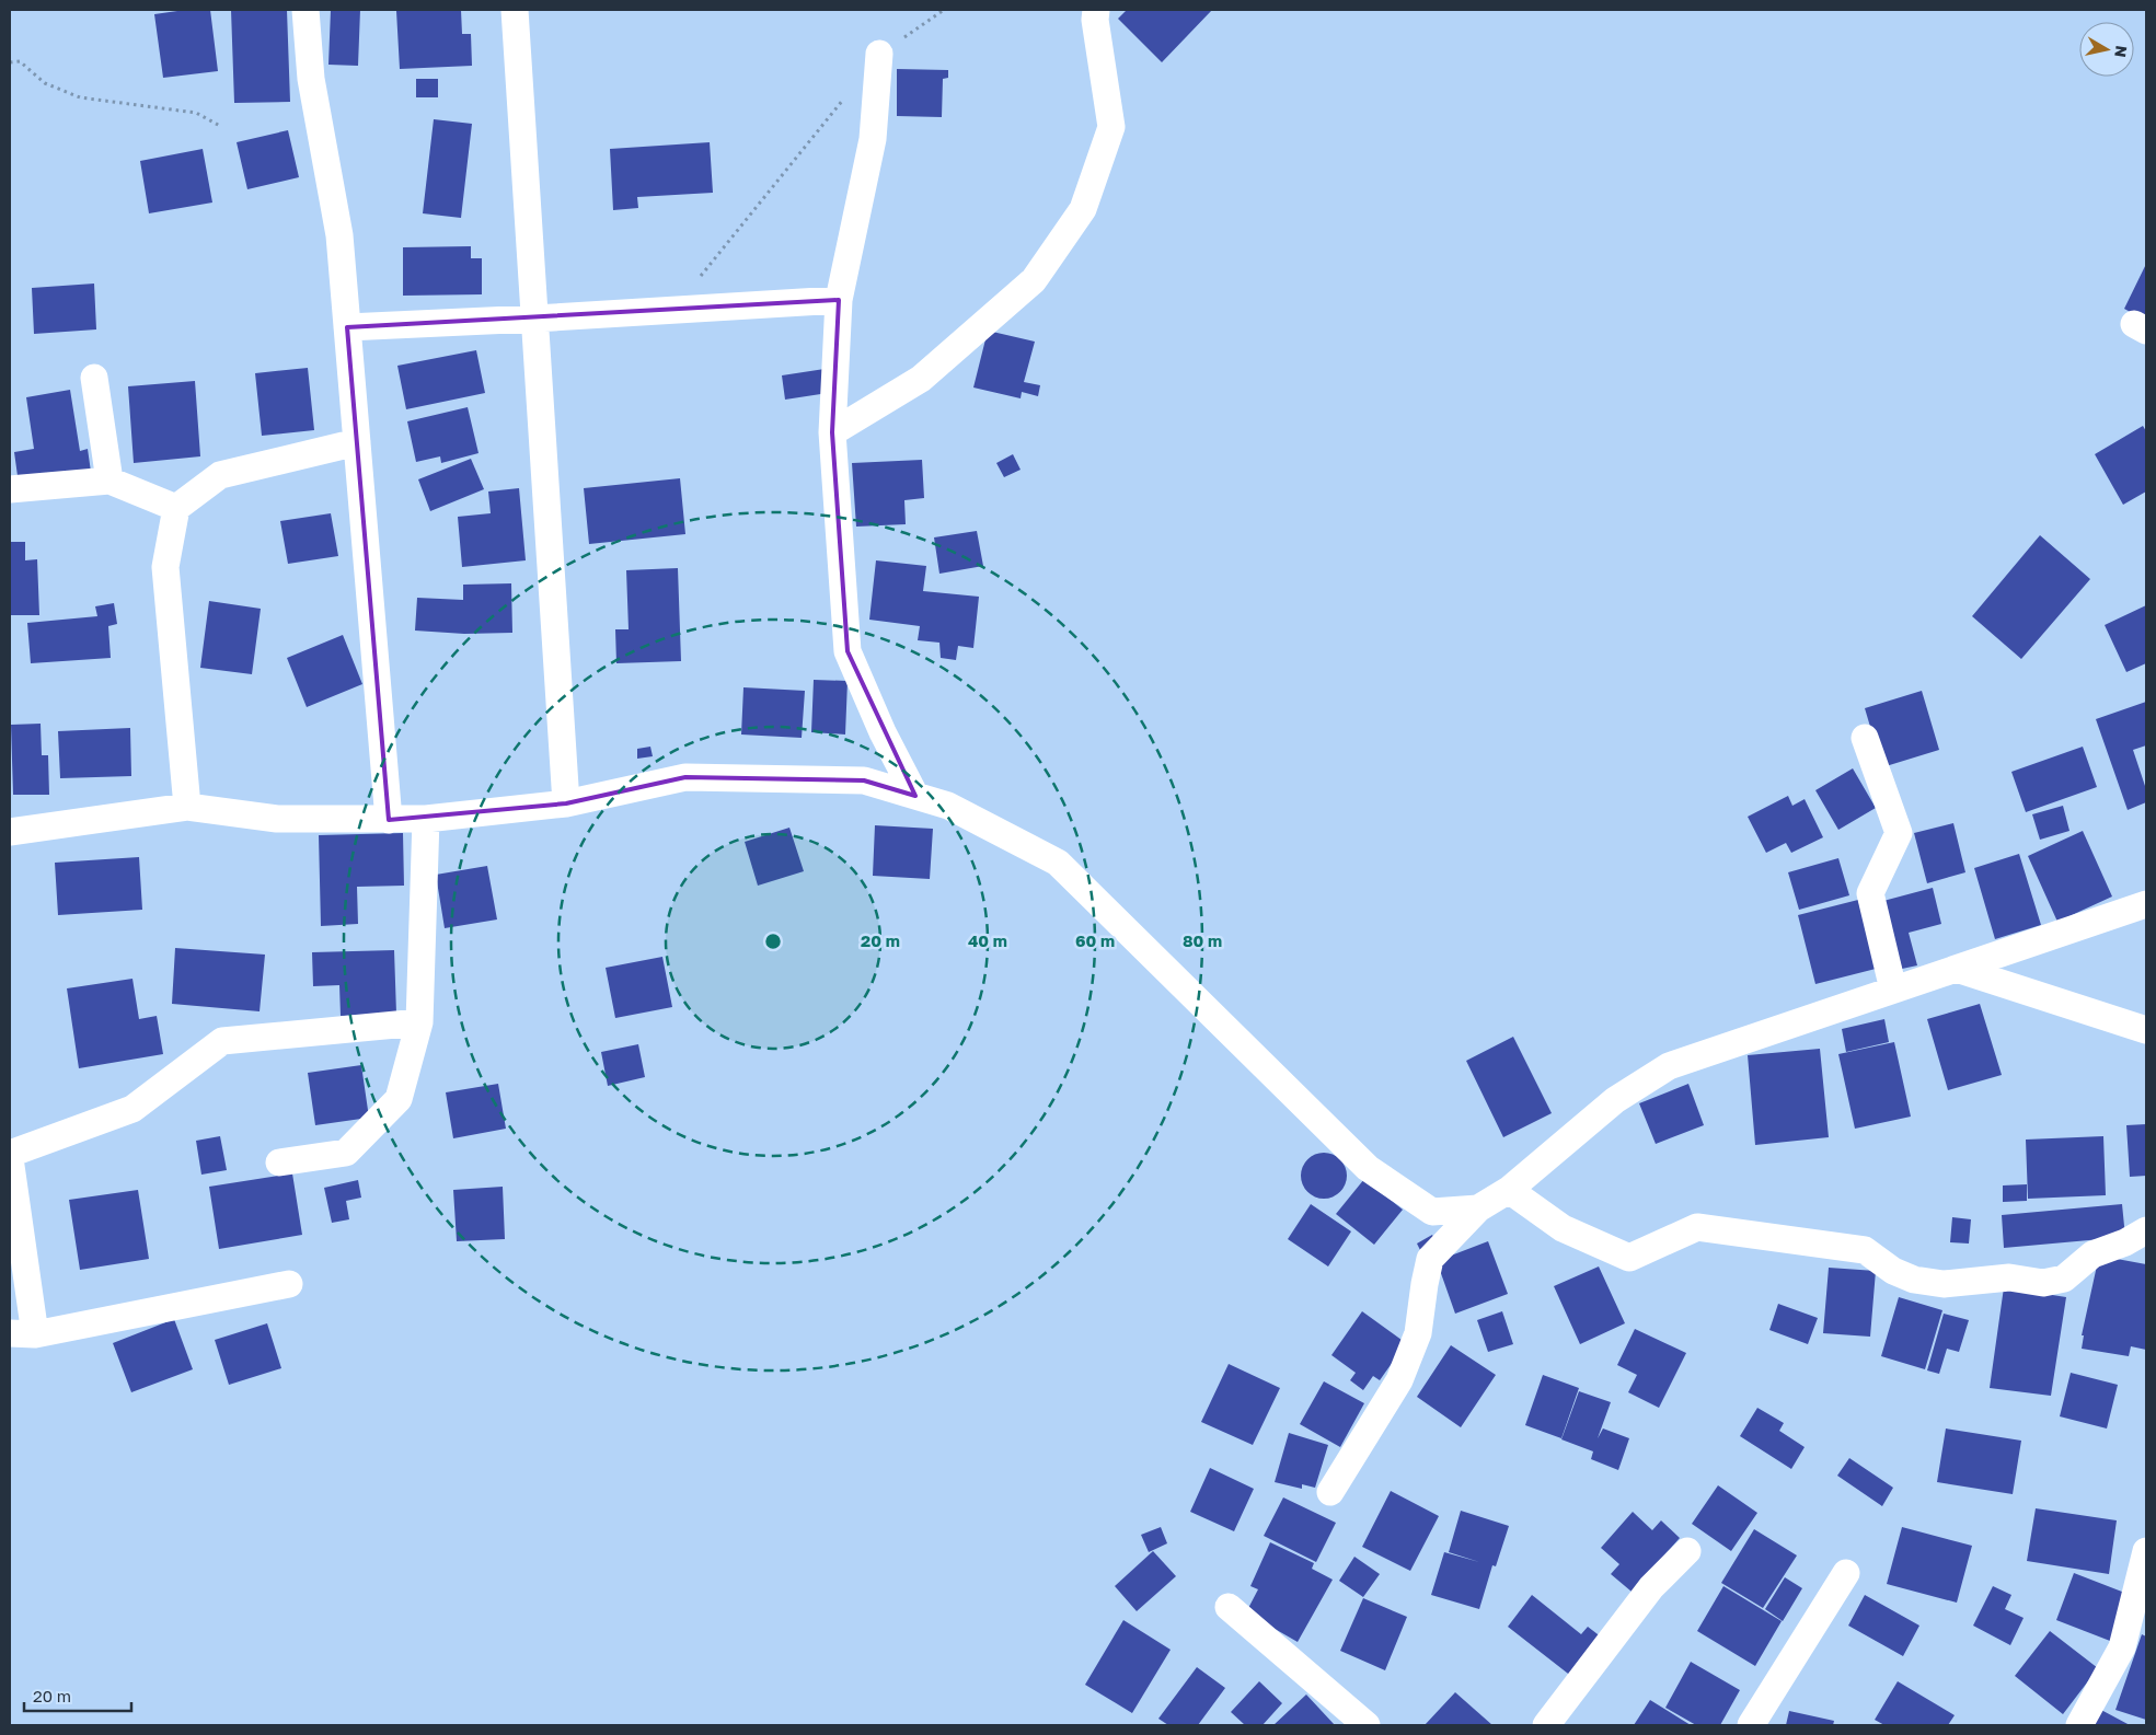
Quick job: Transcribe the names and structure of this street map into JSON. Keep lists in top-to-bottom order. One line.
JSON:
{"scale_bar":"20 m","north":"right","rings":["20 m","40 m","60 m","80 m"]}
